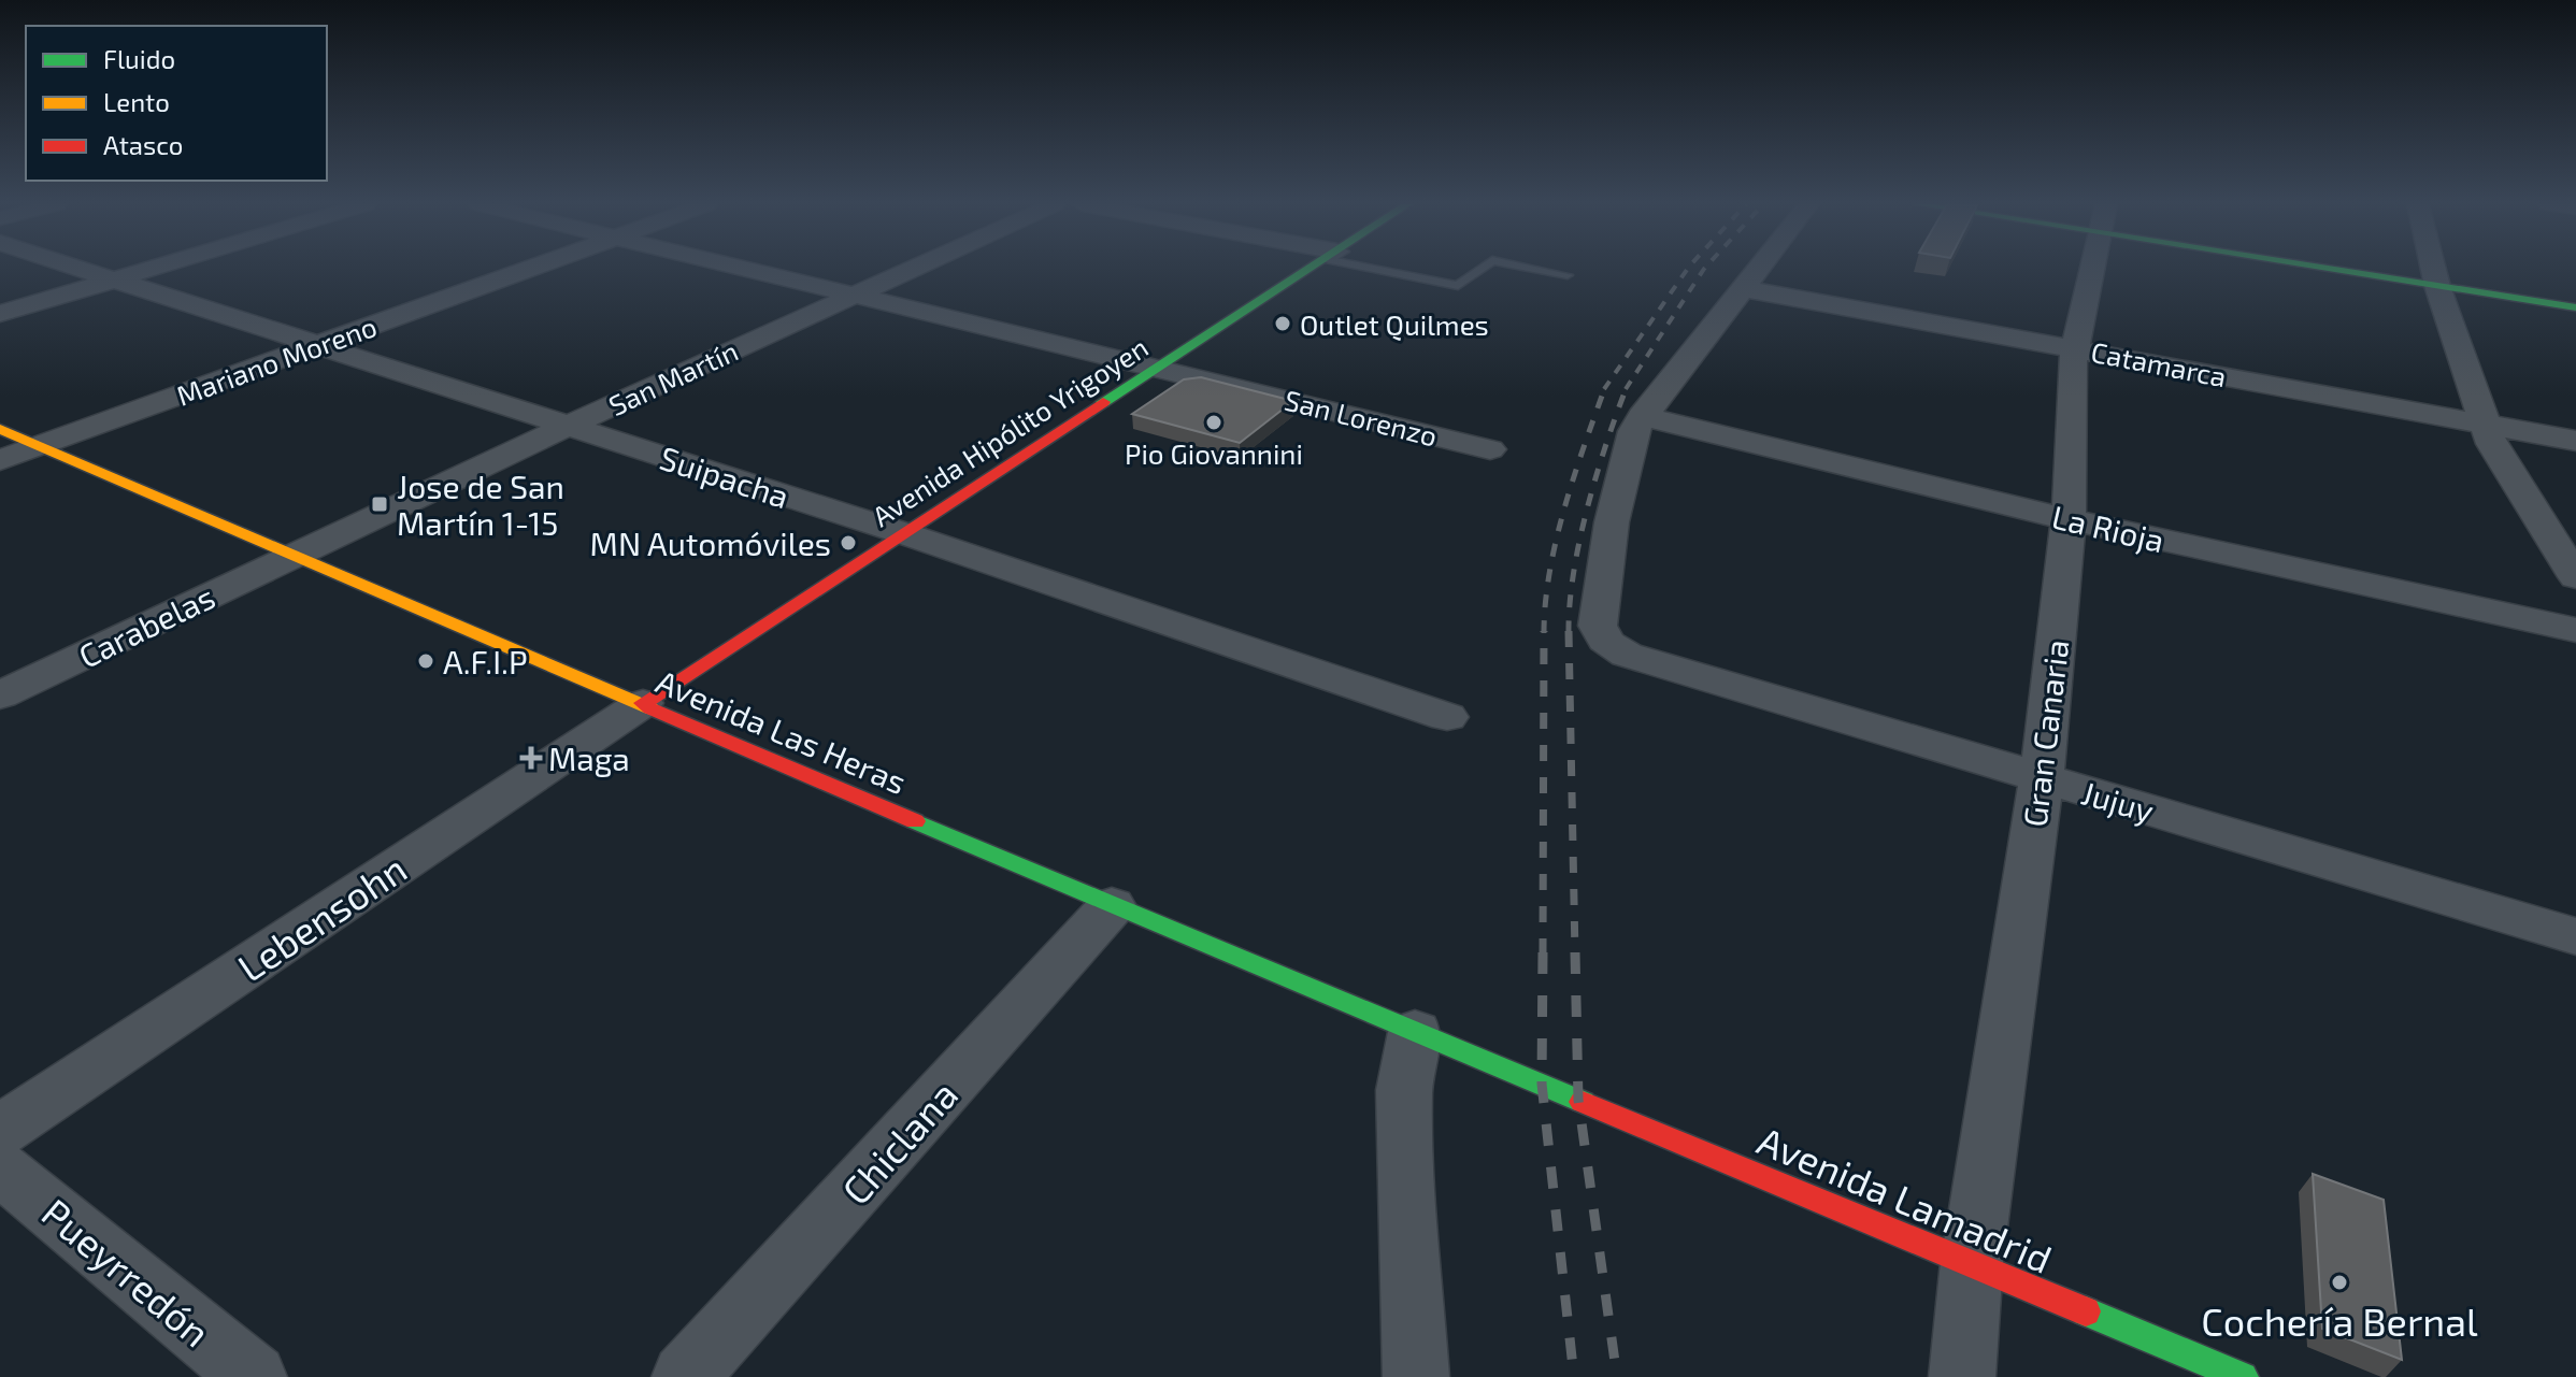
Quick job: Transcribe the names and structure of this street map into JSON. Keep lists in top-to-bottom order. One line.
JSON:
{"streets":{"street":["Mariano Moreno","Catamarca","San Martín","San Lorenzo","Avenida Hipólito Yrigoyen","Suipacha","La Rioja","Carabelas","Avenida Las Heras","Gran Canaria","Jujuy","Lebensohn","Chiclana","Avenida Lamadrid","Pueyrredón"]},"crossings":[["Mariano Moreno","Suipacha"],["Mariano Moreno","Avenida Las Heras"],["Catamarca","Gran Canaria"],["San Martín","San Lorenzo"],["San Martín","Suipacha"],["San Martín","Carabelas"],["San Martín","Avenida Las Heras"],["San Lorenzo","Avenida Hipólito Yrigoyen"],["Avenida Hipólito Yrigoyen","Suipacha"],["Avenida Hipólito Yrigoyen","Avenida Las Heras"],["Avenida Hipólito Yrigoyen","Lebensohn"],["La Rioja","Gran Canaria"],["La Rioja","Jujuy"],["Carabelas","Avenida Las Heras"],["Avenida Las Heras","Lebensohn"],["Avenida Las Heras","Chiclana"],["Avenida Las Heras","Avenida Lamadrid"],["Gran Canaria","Jujuy"],["Gran Canaria","Avenida Lamadrid"]],"places":{"other":["Outlet Quilmes","Pio Giovannini","MN Automóviles","A.F.I.P","Cochería Bernal"],"transit":["Jose de San Martín 1-15"],"health":["Maga"]},"legend":["Fluido","Lento","Atasco"]}
